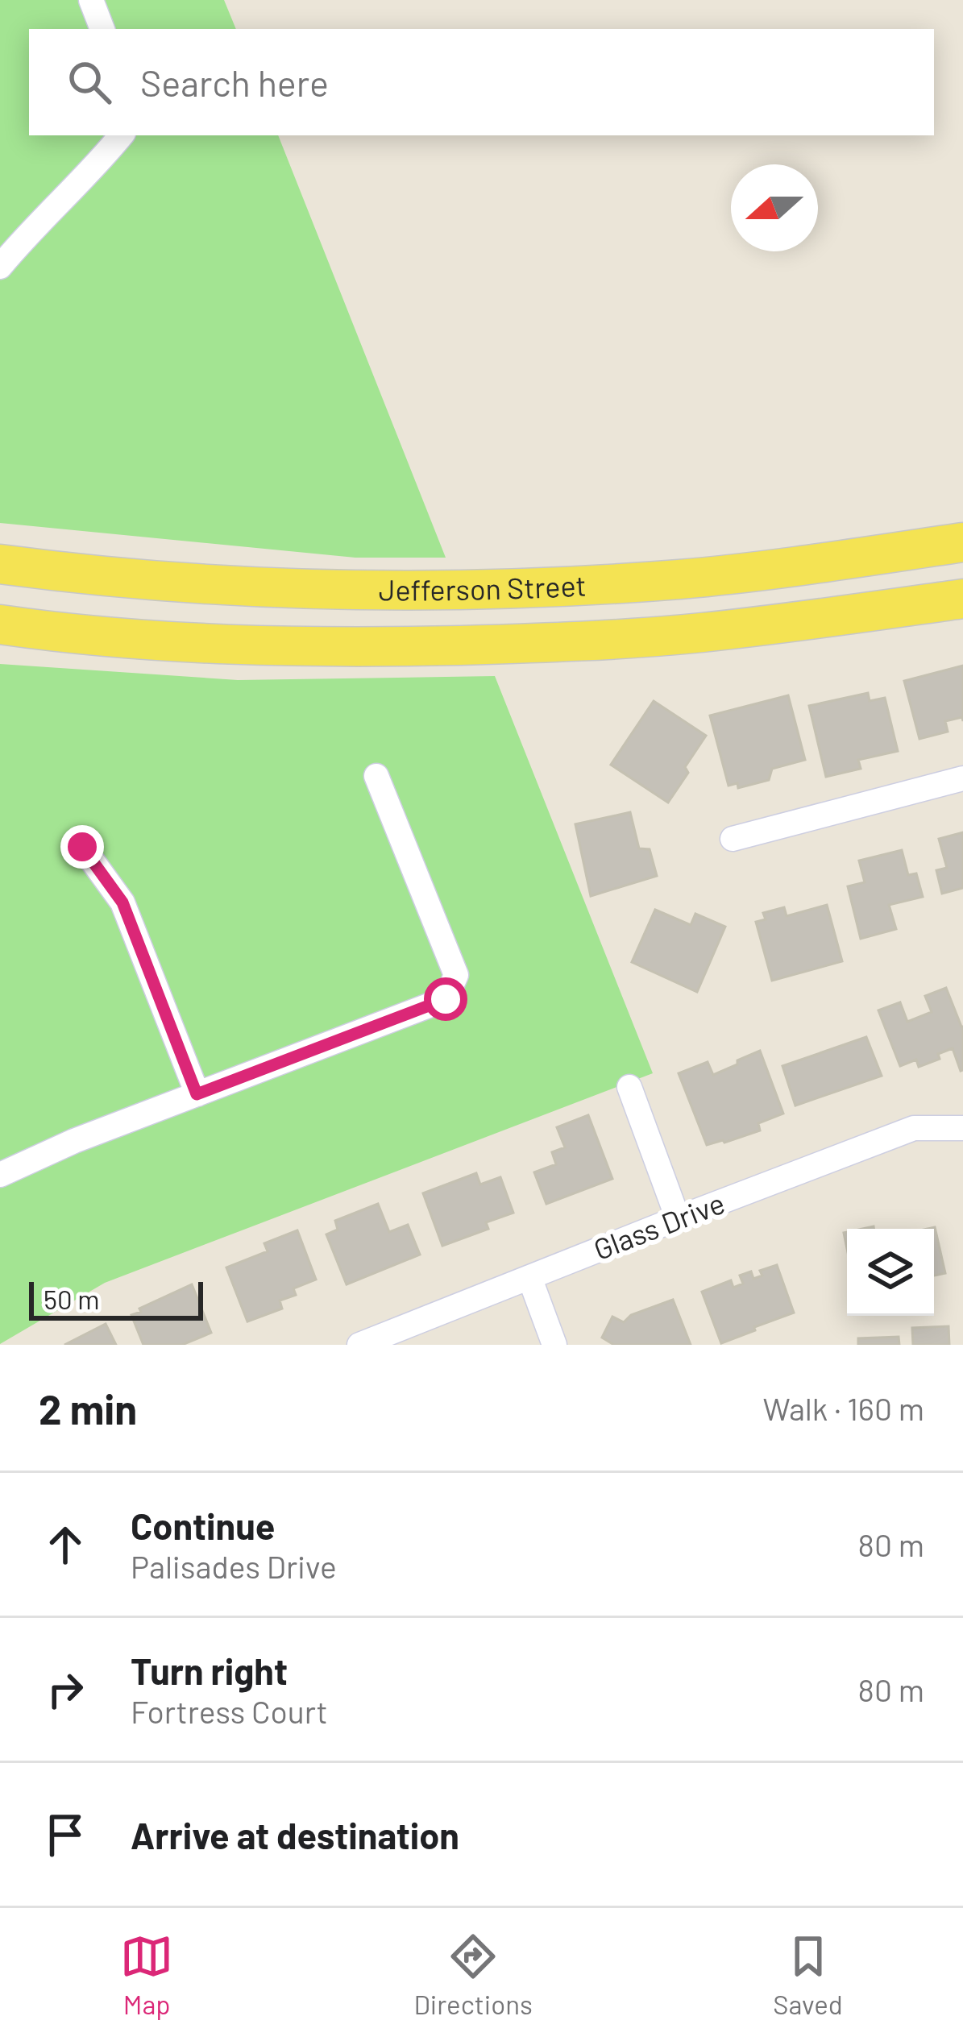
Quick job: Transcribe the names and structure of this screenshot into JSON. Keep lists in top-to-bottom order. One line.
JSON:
{"streets":{"main road":["Jefferson Street"],"street":["Glass Drive"]},"scale_bar":"50 m","north":"left","page":{"search":"Search here","scale":"50 m","heading":["2 min","Walk · 160 m"],"list":[["Continue","Palisades Drive","80 m"],["Turn right","Fortress Court","80 m"],"Arrive at destination"],"nav":["Map","Directions","Saved"]}}
